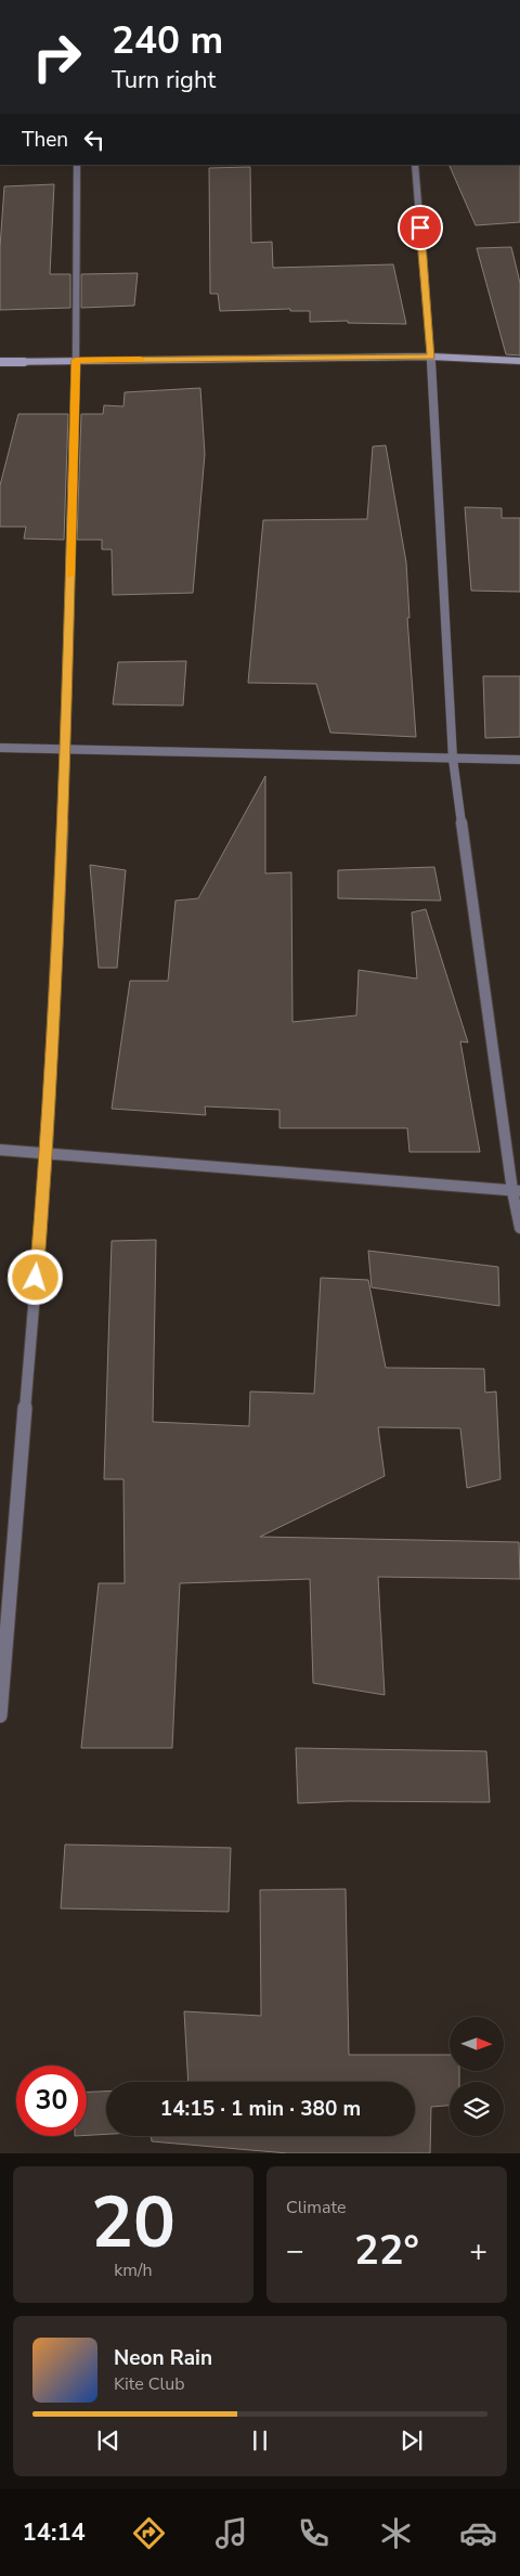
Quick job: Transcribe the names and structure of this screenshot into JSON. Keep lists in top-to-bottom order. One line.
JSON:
{"north":"right","page":{"turn":["240 m","Turn right"],"then":"Then","limit":"30","trip":"14:15 · 1 min · 380 m","tile":[["20","km/h"],"Climate"],"heat":["−","22°","+"],"song":["Neon Rain","Kite Club"],"tabs":"14:14"}}
